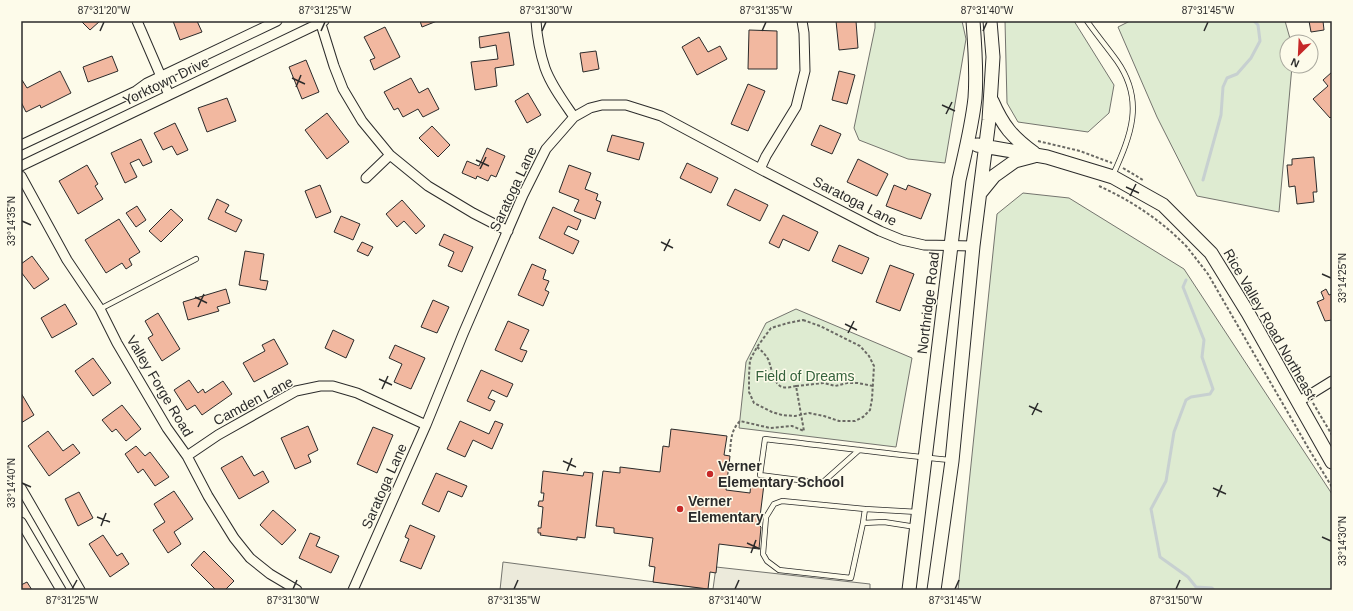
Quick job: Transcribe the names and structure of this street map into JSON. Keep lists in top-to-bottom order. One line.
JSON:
{"streets":{"main road":["Northridge Road","Rice Valley Road Northeast"],"street":["Yorktown Drive","Saratoga Lane","Valley Forge Road","Camden Lane"]},"crossings":[["Saratoga Lane","Northridge Road"],["Saratoga Lane","Camden Lane"],["Northridge Road","Rice Valley Road Northeast"],["Valley Forge Road","Camden Lane"]],"parks":["Field of Dreams"],"places":["Verner Elementary School","Verner Elementary"],"north":"bottom left","coordinates":["87°31'20\"W","87°31'25\"W","87°31'30\"W","87°31'35\"W","87°31'40\"W","87°31'45\"W","33°14'35\"N","33°14'25\"N","33°14'40\"N","33°14'30\"N","87°31'50\"W"]}
